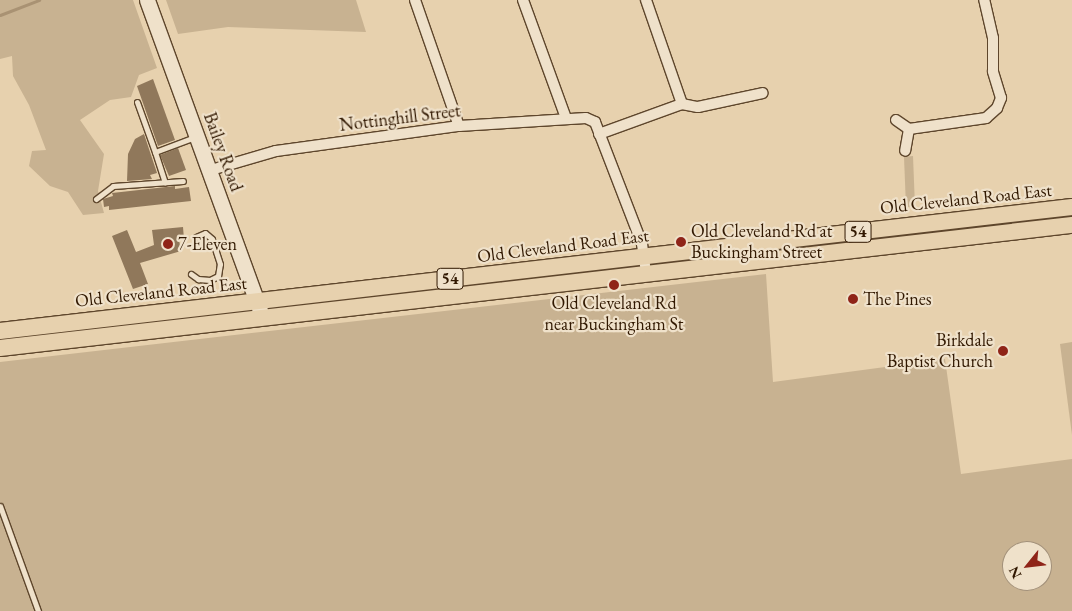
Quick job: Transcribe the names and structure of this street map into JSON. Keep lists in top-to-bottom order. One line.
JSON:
{"streets":{"main road":["Old Cleveland Road East","54"],"street":["Nottinghill Street","Bailey Road"]},"crossings":[["Nottinghill Street","Bailey Road"],["Bailey Road","Old Cleveland Road East"]],"places":["Old Cleveland Rd at Buckingham Street","7-Eleven","Old Cleveland Rd near Buckingham St","The Pines","Birkdale Baptist Church"],"north":"bottom left"}
